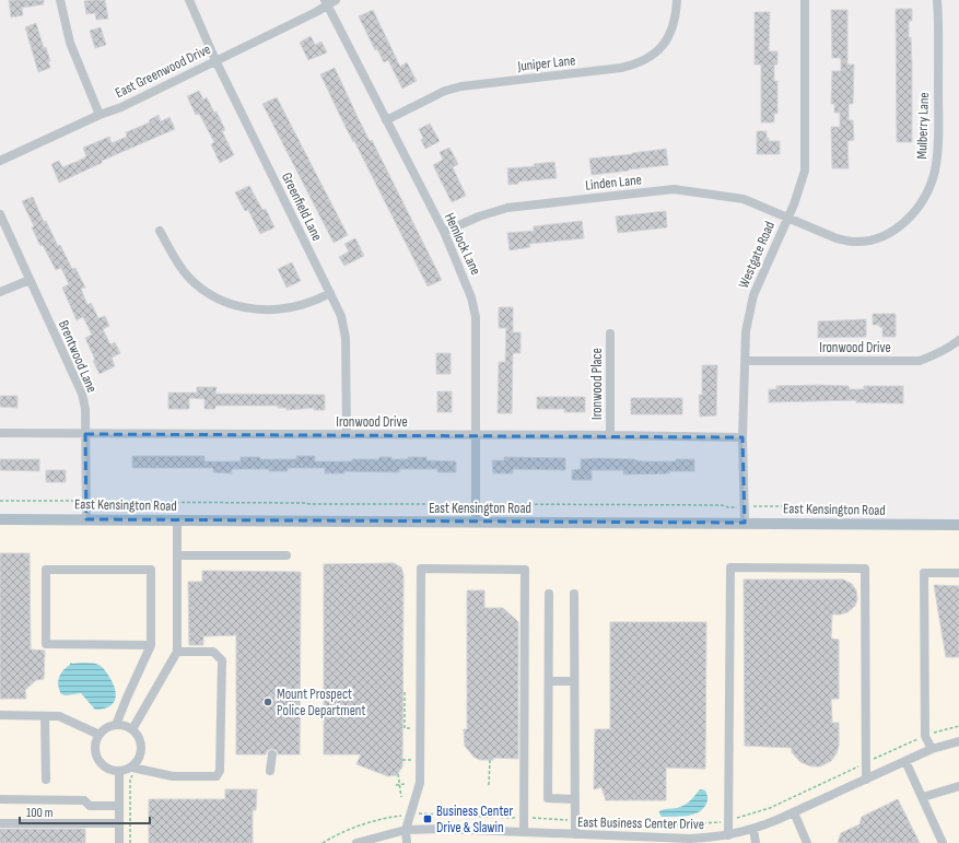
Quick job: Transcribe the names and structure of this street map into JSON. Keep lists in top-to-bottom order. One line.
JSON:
{"streets":{"main road":["East Kensington Road"],"street":["Juniper Lane","East Greenwood Drive","Mulberry Lane","Linden Lane","Greenfield Lane","Hemlock Lane","Westgate Road","Ironwood Drive","Brentwood Lane","Ironwood Place","East Business Center Drive"]},"crossings":[["Juniper Lane","Hemlock Lane"],["East Greenwood Drive","Greenfield Lane"],["East Greenwood Drive","Hemlock Lane"],["Mulberry Lane","Linden Lane"],["Mulberry Lane","Westgate Road"],["Linden Lane","Hemlock Lane"],["Linden Lane","Westgate Road"],["Greenfield Lane","Ironwood Drive"],["Hemlock Lane","Ironwood Drive"],["Hemlock Lane","East Kensington Road"],["Westgate Road","Ironwood Drive"],["Westgate Road","East Kensington Road"],["Ironwood Drive","Brentwood Lane"],["Ironwood Drive","Ironwood Place"],["Brentwood Lane","East Kensington Road"]],"places":{"other":["Mount Prospect Police Department"],"transit":["Business Center Drive & Slawin"]},"scale_bar":"100 m"}
